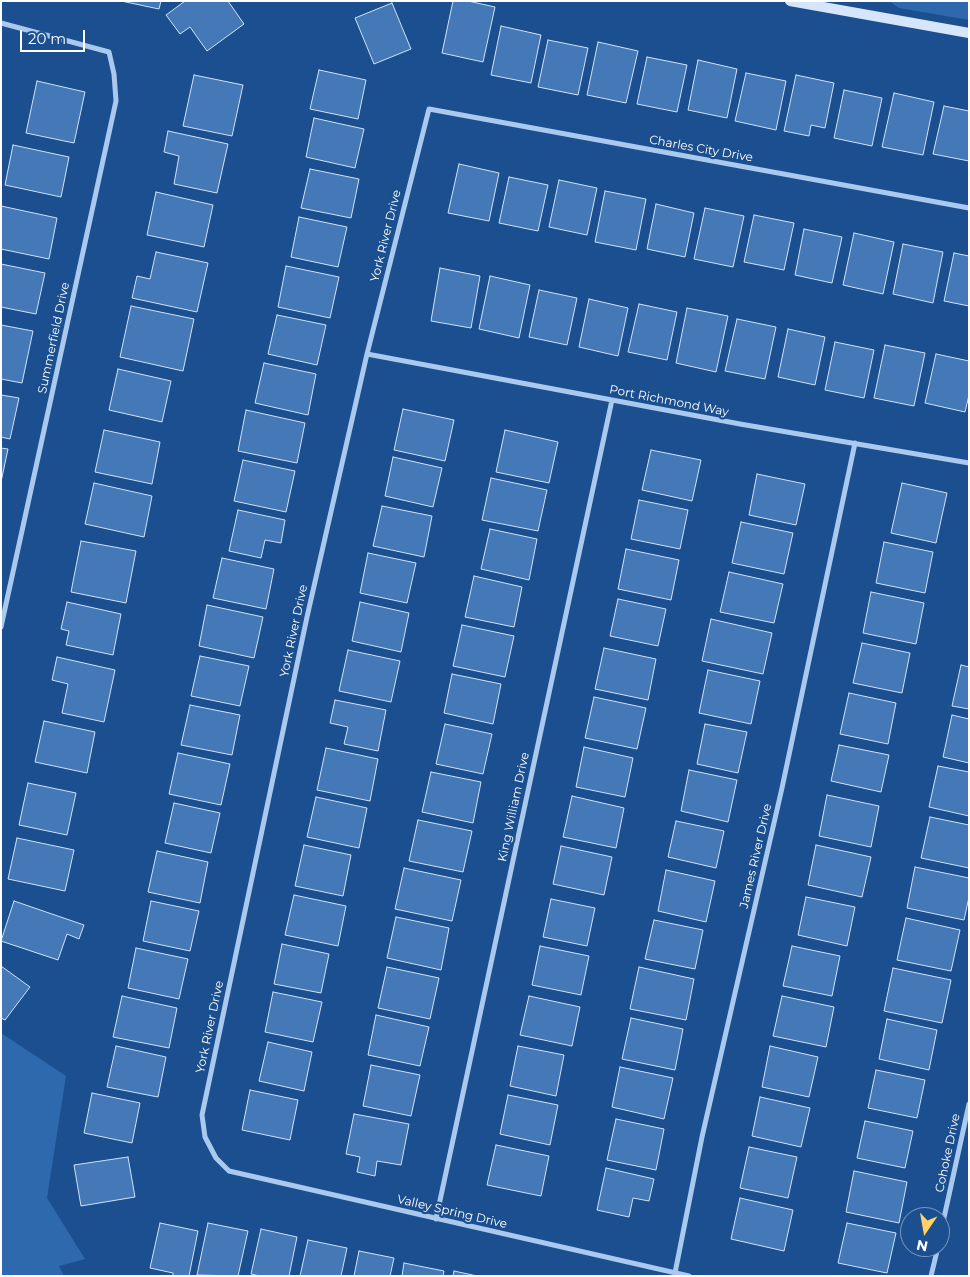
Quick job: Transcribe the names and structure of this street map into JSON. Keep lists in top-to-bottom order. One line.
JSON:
{"streets":{"street":["Charles City Drive","York River Drive","Summerfield Drive","Port Richmond Way","King William Drive","James River Drive","Cohoke Drive","Valley Spring Drive"]},"crossings":[["Charles City Drive","York River Drive"],["York River Drive","Port Richmond Way"],["York River Drive","Valley Spring Drive"],["Port Richmond Way","King William Drive"],["Port Richmond Way","James River Drive"],["King William Drive","Valley Spring Drive"],["James River Drive","Valley Spring Drive"]],"scale_bar":"20 m","north":"bottom"}
